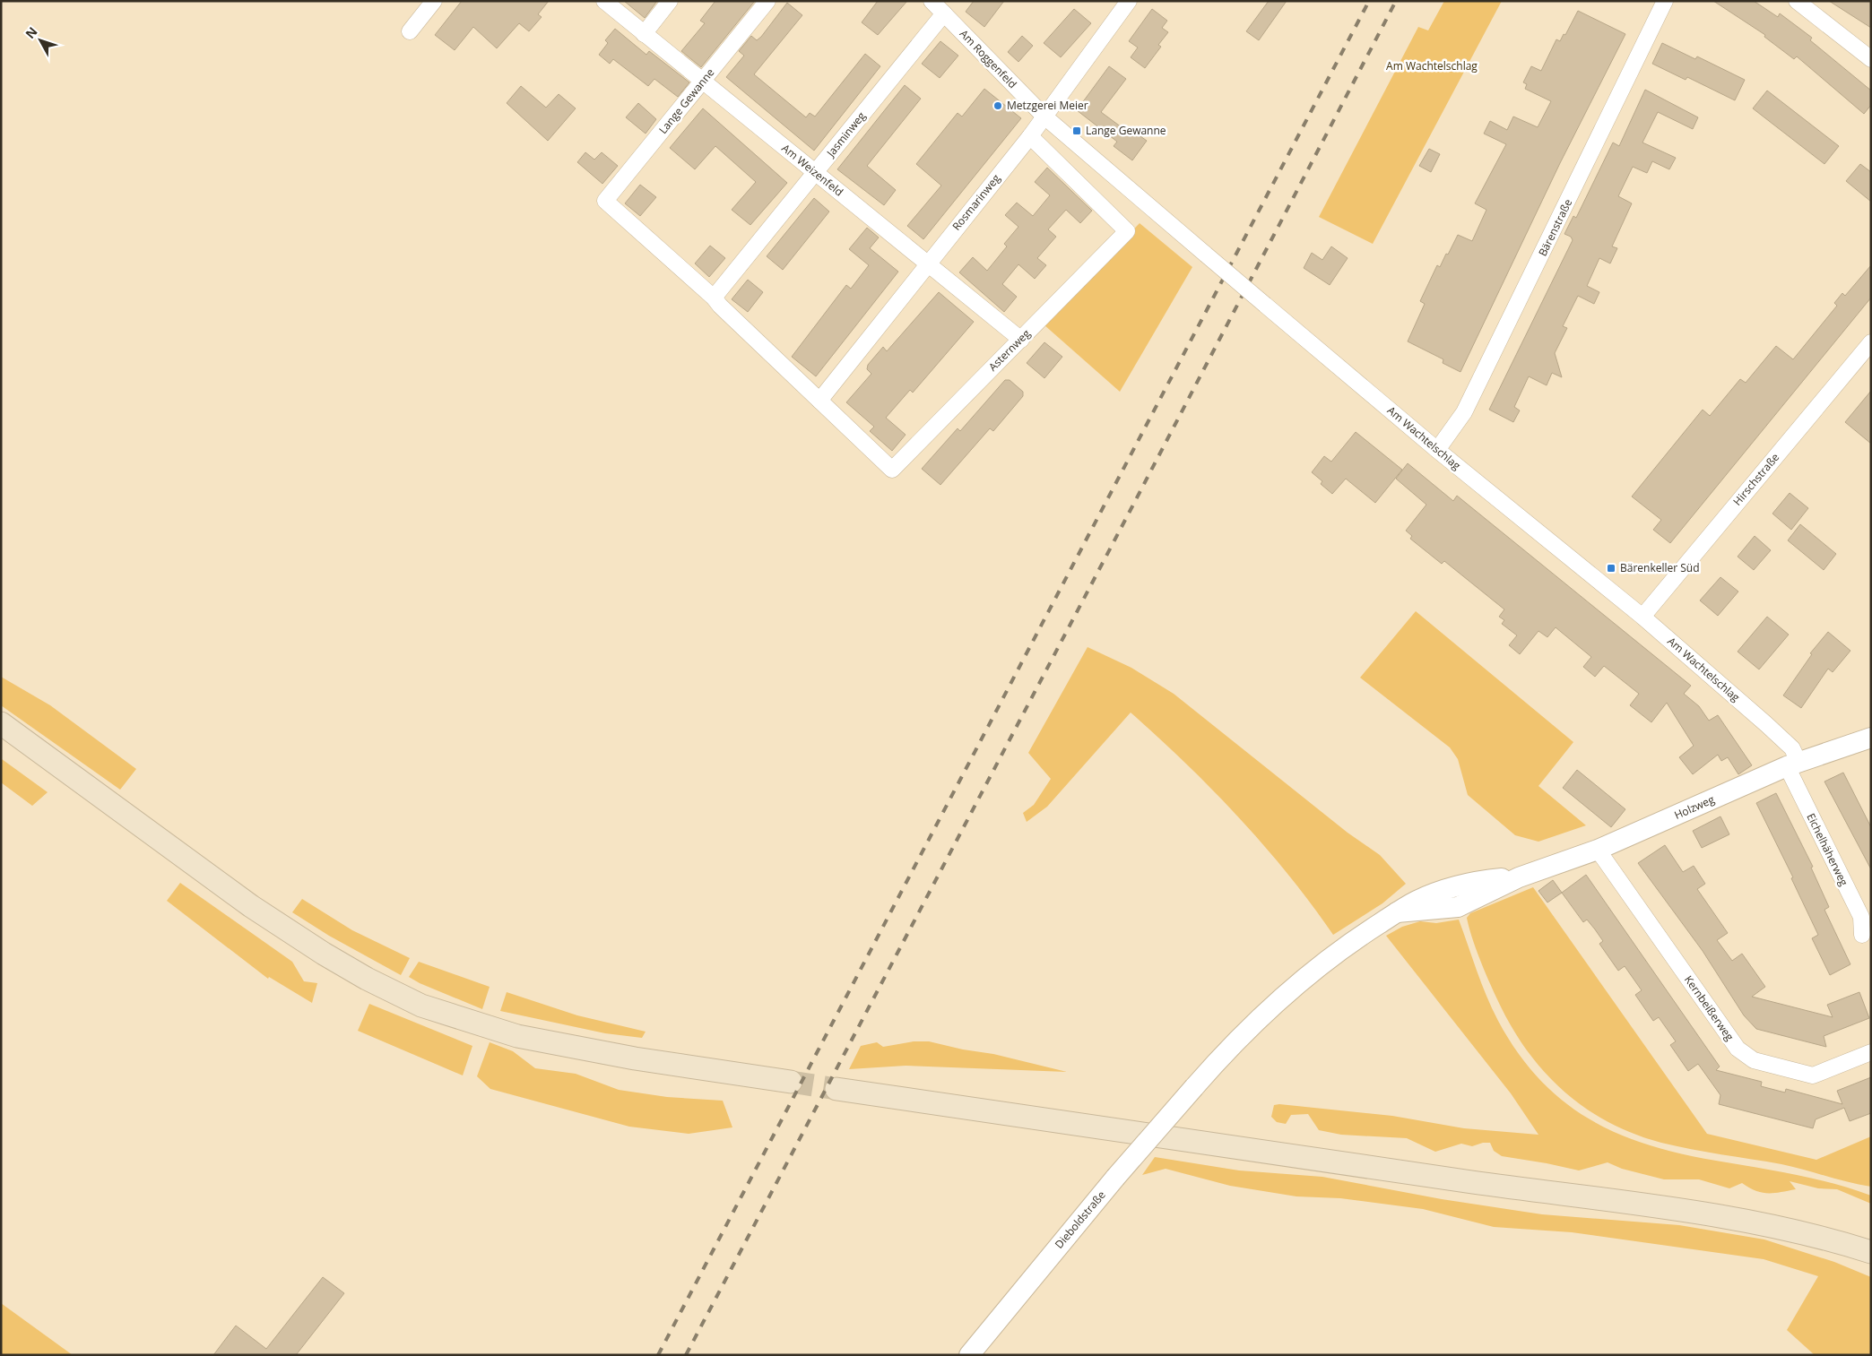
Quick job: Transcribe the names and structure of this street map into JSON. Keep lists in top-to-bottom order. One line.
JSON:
{"streets":{"street":["Am Roggenfeld","Lange Gewanne","Jasminweg","Am Weizenfeld","Rosmarinweg","Bärenstraße","Asternweg","Am Wachtelschlag","Hirschstraße","Holzweg","Eichelhäherweg","Kernbeißerweg","Dieboldstraße"]},"crossings":[["Am Roggenfeld","Jasminweg"],["Am Roggenfeld","Rosmarinweg"],["Am Roggenfeld","Am Wachtelschlag"],["Lange Gewanne","Jasminweg"],["Lange Gewanne","Am Weizenfeld"],["Jasminweg","Am Weizenfeld"],["Am Weizenfeld","Rosmarinweg"],["Am Weizenfeld","Asternweg"],["Rosmarinweg","Asternweg"],["Rosmarinweg","Am Wachtelschlag"],["Bärenstraße","Am Wachtelschlag"],["Am Wachtelschlag","Hirschstraße"],["Am Wachtelschlag","Holzweg"],["Am Wachtelschlag","Eichelhäherweg"],["Holzweg","Eichelhäherweg"],["Holzweg","Kernbeißerweg"],["Holzweg","Dieboldstraße"]],"parks":["Am Wachtelschlag"],"places":{"other":["Metzgerei Meier"],"transit":["Lange Gewanne","Bärenkeller Süd"]},"north":"top left"}
